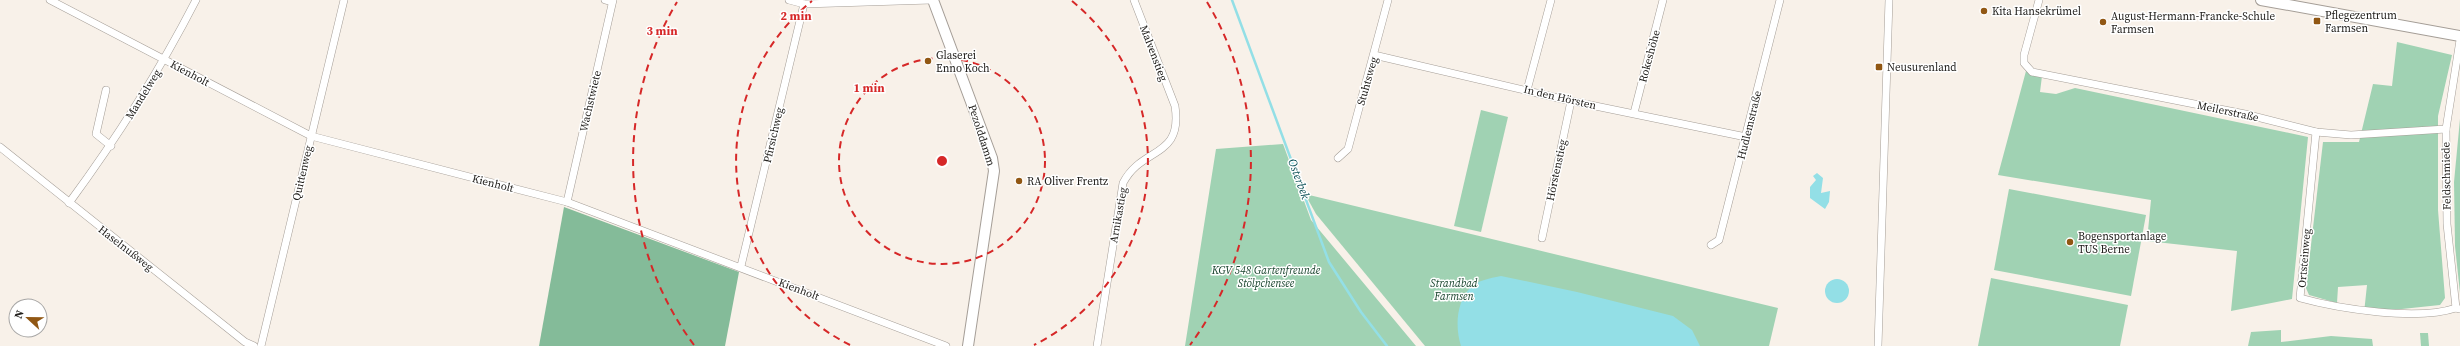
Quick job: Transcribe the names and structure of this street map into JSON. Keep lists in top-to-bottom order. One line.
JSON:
{"streets":{"street":["Malvenstieg","Rokeshöhe","Kienholt","Stuhtsweg","Mandelweg","In den Hörsten","Wachstwiete","Meilerstraße","Hudlemstraße","Pfirsichweg","Pezolddamm","Hörstenstieg","Quittenweg","Feldschmiede","Arnikastieg","Haselnußweg","Ortsteinweg"]},"crossings":[["Malvenstieg","Arnikastieg"],["Rokeshöhe","In den Hörsten"],["Kienholt","Mandelweg"],["Kienholt","Wachstwiete"],["Kienholt","Pfirsichweg"],["Kienholt","Quittenweg"],["Stuhtsweg","In den Hörsten"],["Mandelweg","Haselnußweg"],["In den Hörsten","Hudlemstraße"],["In den Hörsten","Hörstenstieg"],["Meilerstraße","Feldschmiede"],["Meilerstraße","Ortsteinweg"],["Feldschmiede","Ortsteinweg"]],"water":["Osterbek"],"parks":["KGV 548 Gartenfreunde Stölpchensee","Strandbad Farmsen"],"places":{"other":["Kita Hansekrümel","August-Hermann-Francke-Schule Farmsen","Glaserei Enno Koch","RA Oliver Frentz","Bogensportanlage TUS Berne"],"transit":["Pflegezentrum Farmsen","Neusurenland"]},"north":"left","rings":["2 min","3 min","1 min"]}
